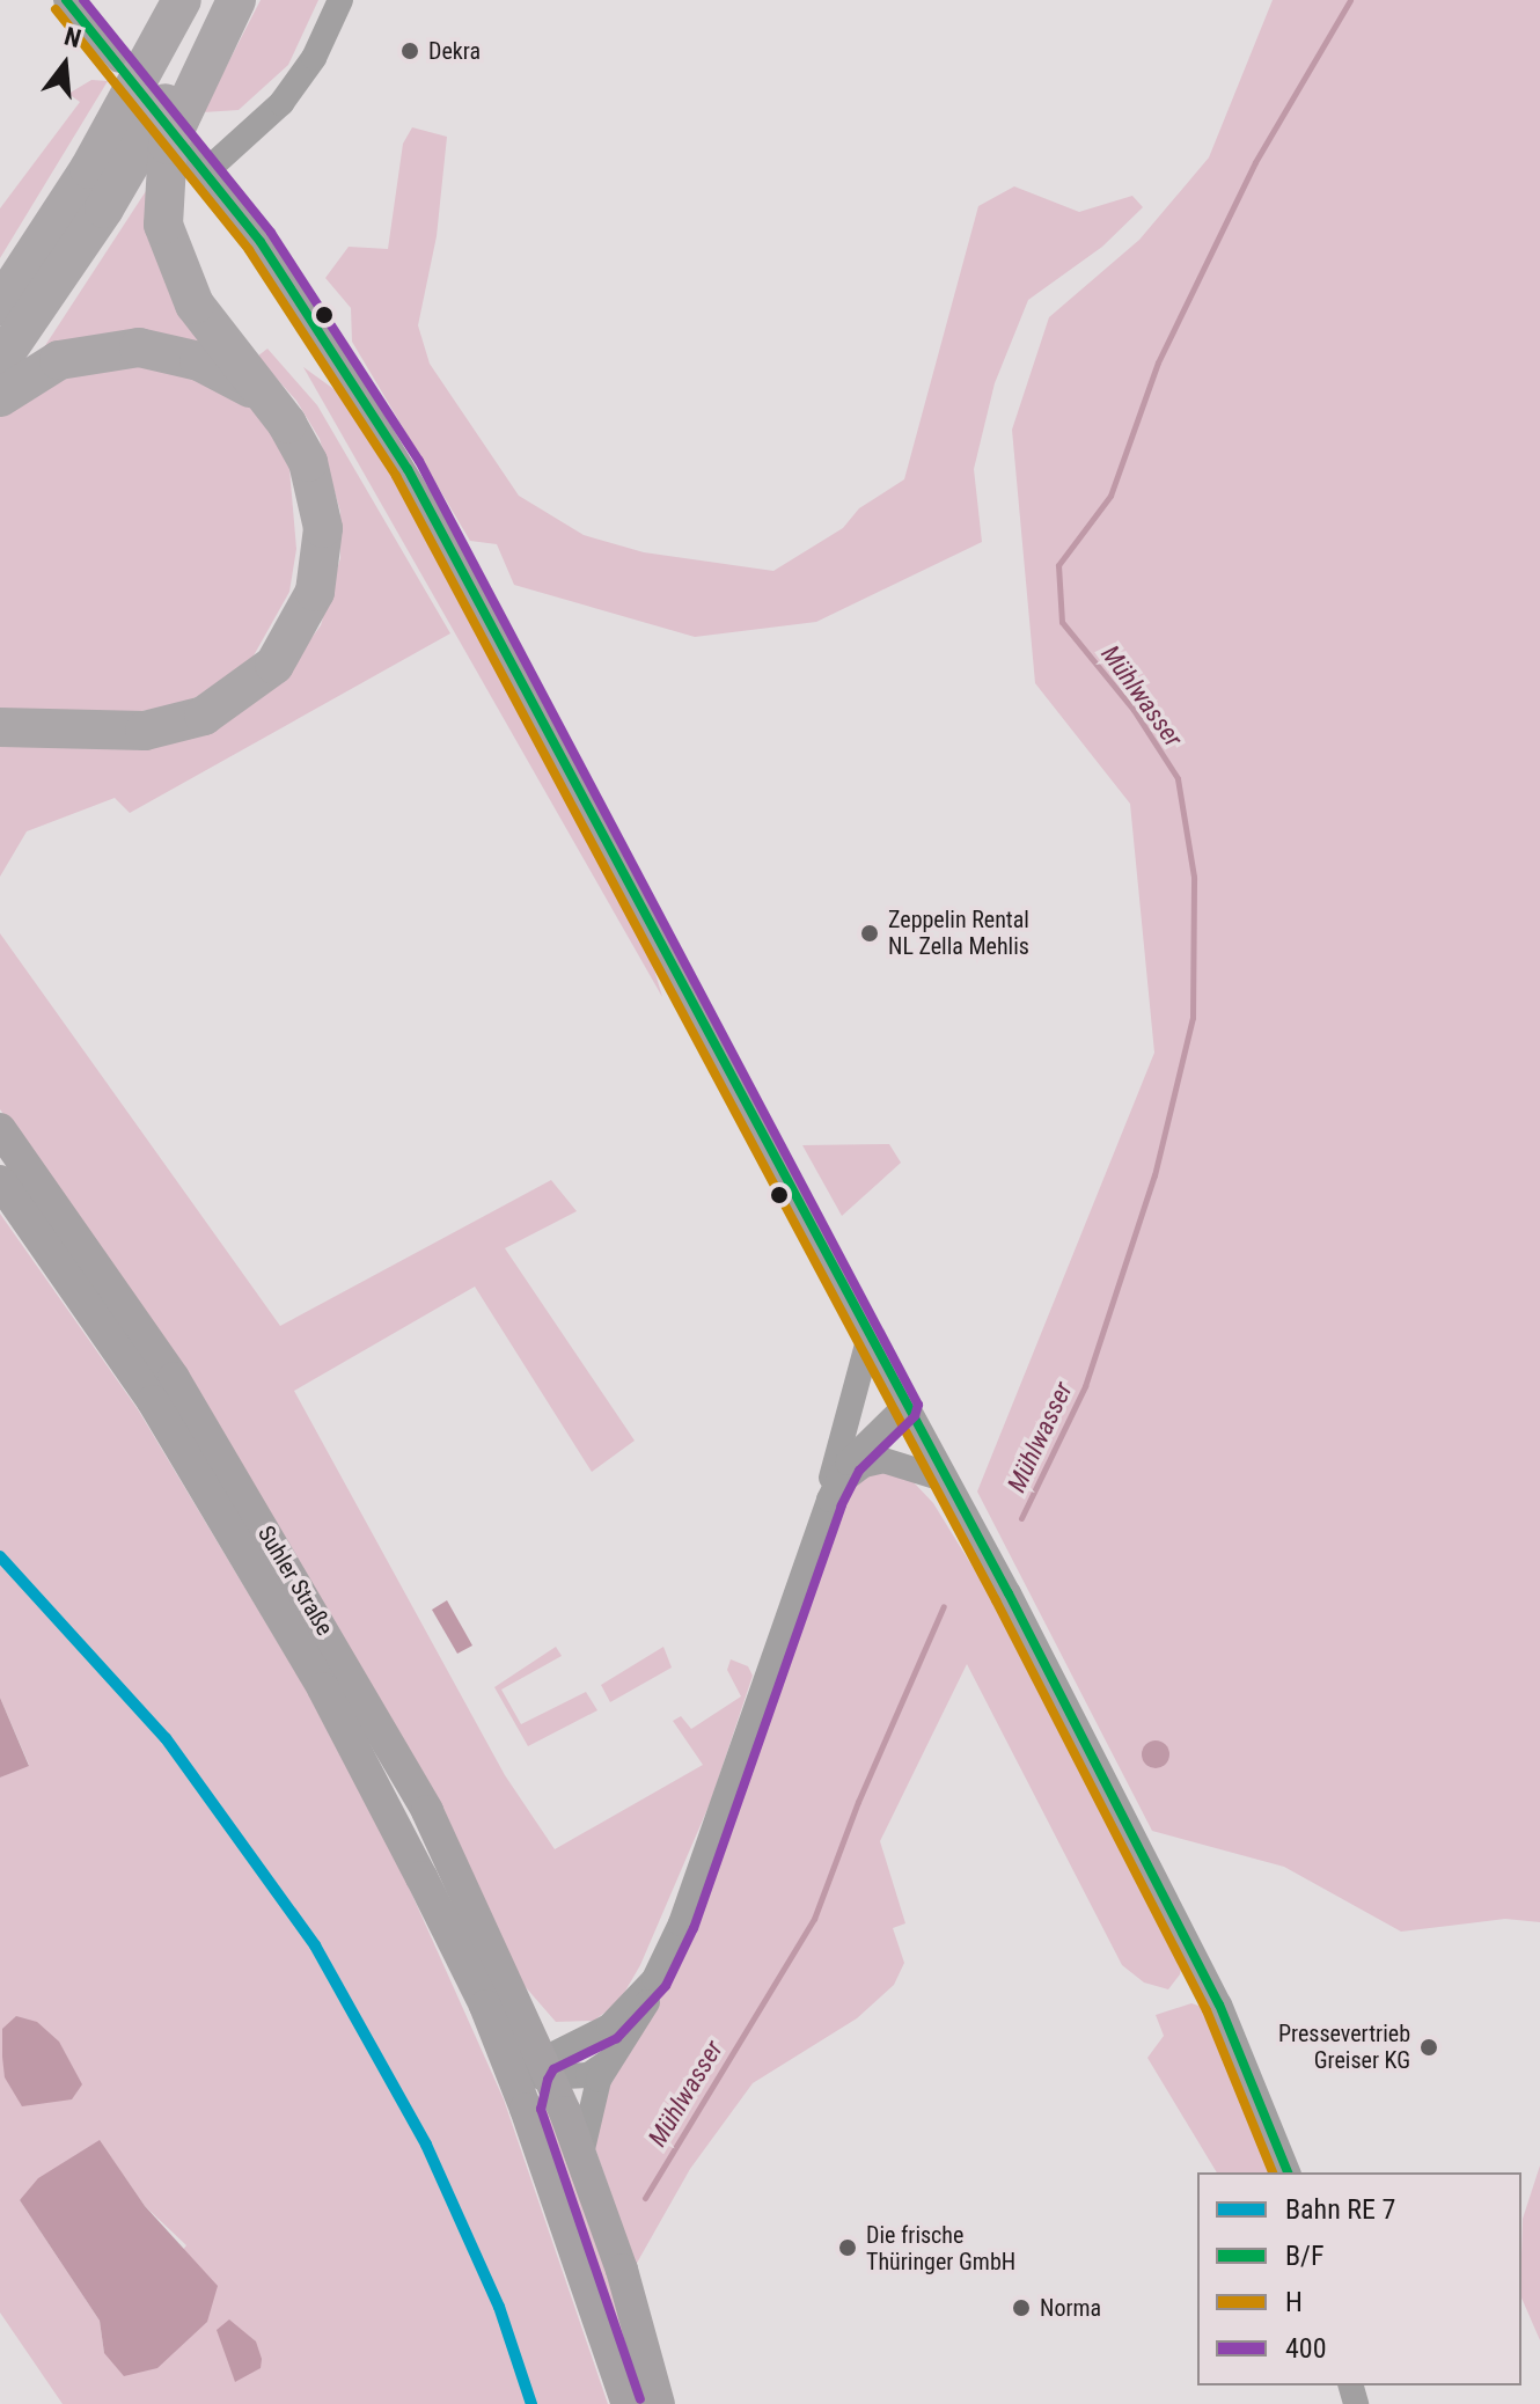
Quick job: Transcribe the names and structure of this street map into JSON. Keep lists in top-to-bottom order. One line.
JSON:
{"streets":{"main road":["Suhler Straße"]},"water":["Mühlwasser"],"places":["Dekra","Zeppelin Rental NL Zella Mehlis","Pressevertrieb Greiser KG","Die frische Thüringer GmbH","Norma"],"lines":["transit line B/F","transit line 400","transit line H"],"legend":["Bahn RE 7","B/F","H","400"],"north":"top"}
